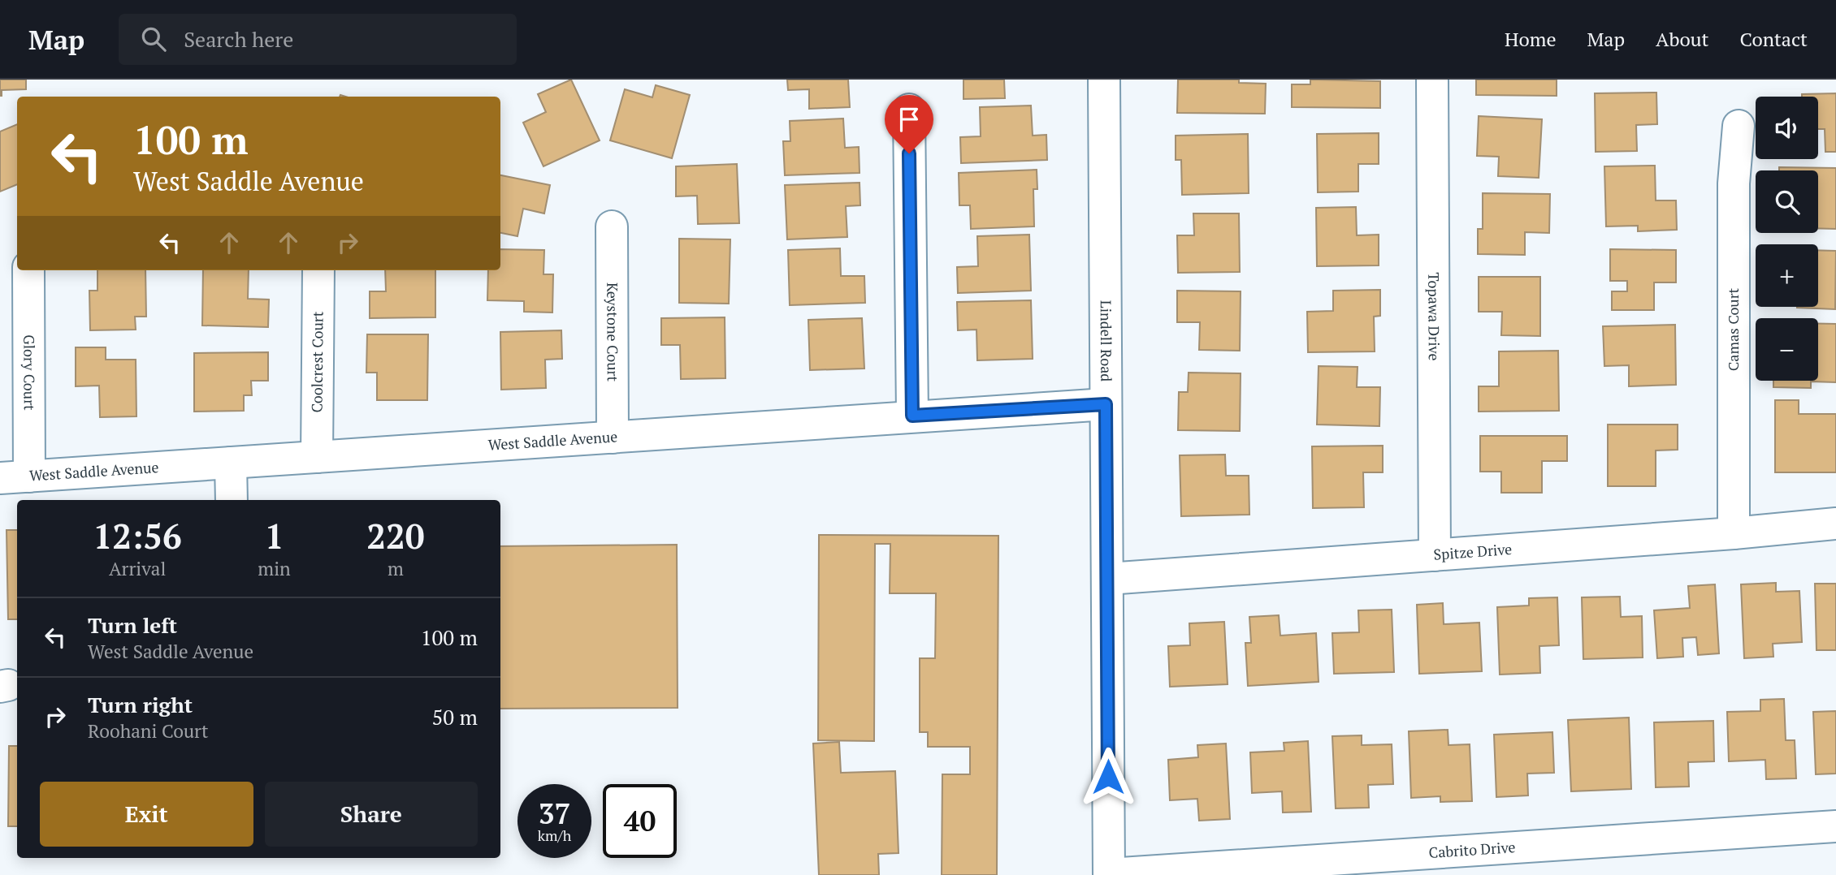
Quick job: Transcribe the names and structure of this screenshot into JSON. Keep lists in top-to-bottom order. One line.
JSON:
{"streets":{"street":["Topawa Drive","Camas Court","Keystone Court","Lindell Road","Coolcrest Court","Glory Court","West Saddle Avenue","Spitze Drive","Cabrito Drive"]},"crossings":[["Topawa Drive","Spitze Drive"],["Camas Court","Spitze Drive"],["Keystone Court","West Saddle Avenue"],["Lindell Road","West Saddle Avenue"],["Lindell Road","Spitze Drive"],["Lindell Road","Cabrito Drive"],["Coolcrest Court","West Saddle Avenue"],["Glory Court","West Saddle Avenue"]],"page":{"header":"Map","search":"Search here","nav":["Home","Map","About","Contact"],"map_buttons":["+","−"],"turn":["100 m","West Saddle Avenue"],"eta":["12:56","Arrival","1","min","220","m"],"list":[{"name":"Turn left","note":"West Saddle Avenue","value":"100 m"},{"name":"Turn right","note":"Roohani Court","value":"50 m"}],"buttons":["Exit","Share"],"speed":"37 km/h","limit":"40"}}
